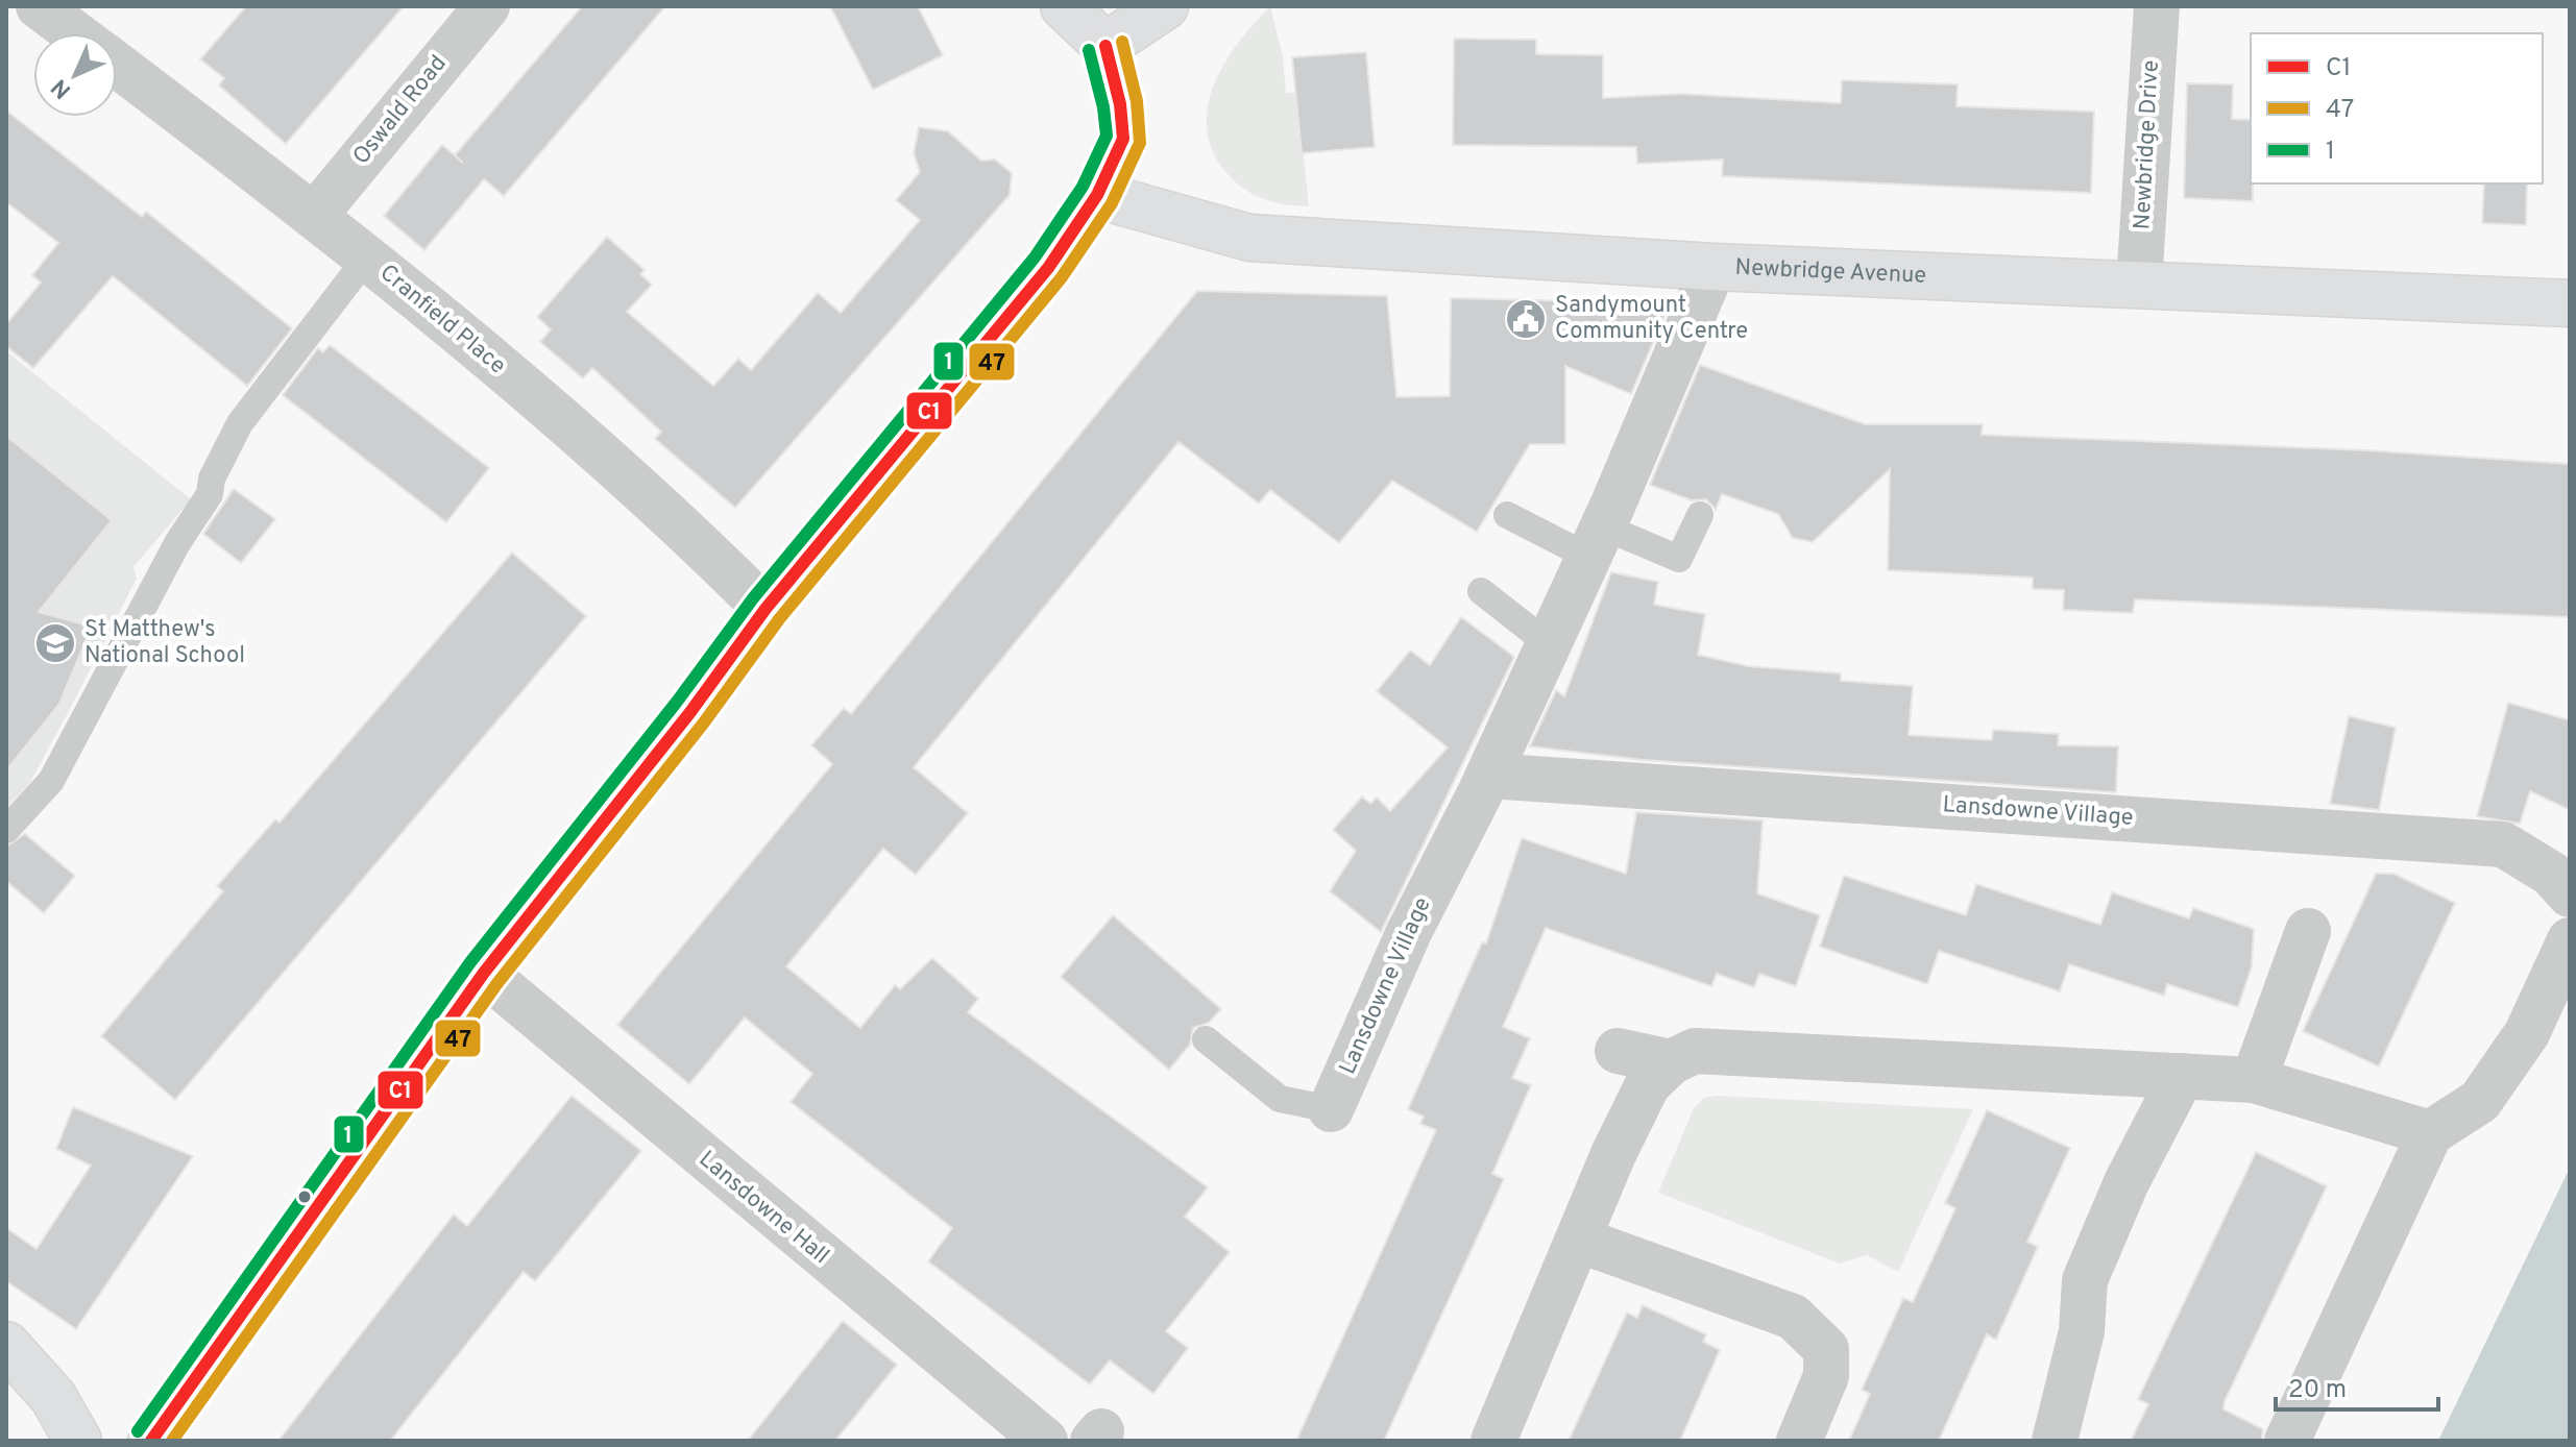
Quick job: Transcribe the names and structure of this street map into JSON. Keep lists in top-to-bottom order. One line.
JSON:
{"streets":{"street":["Oswald Road","Newbridge Drive","Newbridge Avenue","Cranfield Place","Lansdowne Village","Lansdowne Hall"]},"crossings":[["Oswald Road","Cranfield Place"],["Newbridge Drive","Newbridge Avenue"],["Newbridge Avenue","Lansdowne Village"]],"places":{"public building":["Sandymount Community Centre"],"school or university":["St Matthew's National School"]},"lines":["transit line 47","transit line C1","transit line 1"],"legend":["C1","47","1"],"scale_bar":"20 m","north":"bottom left"}
